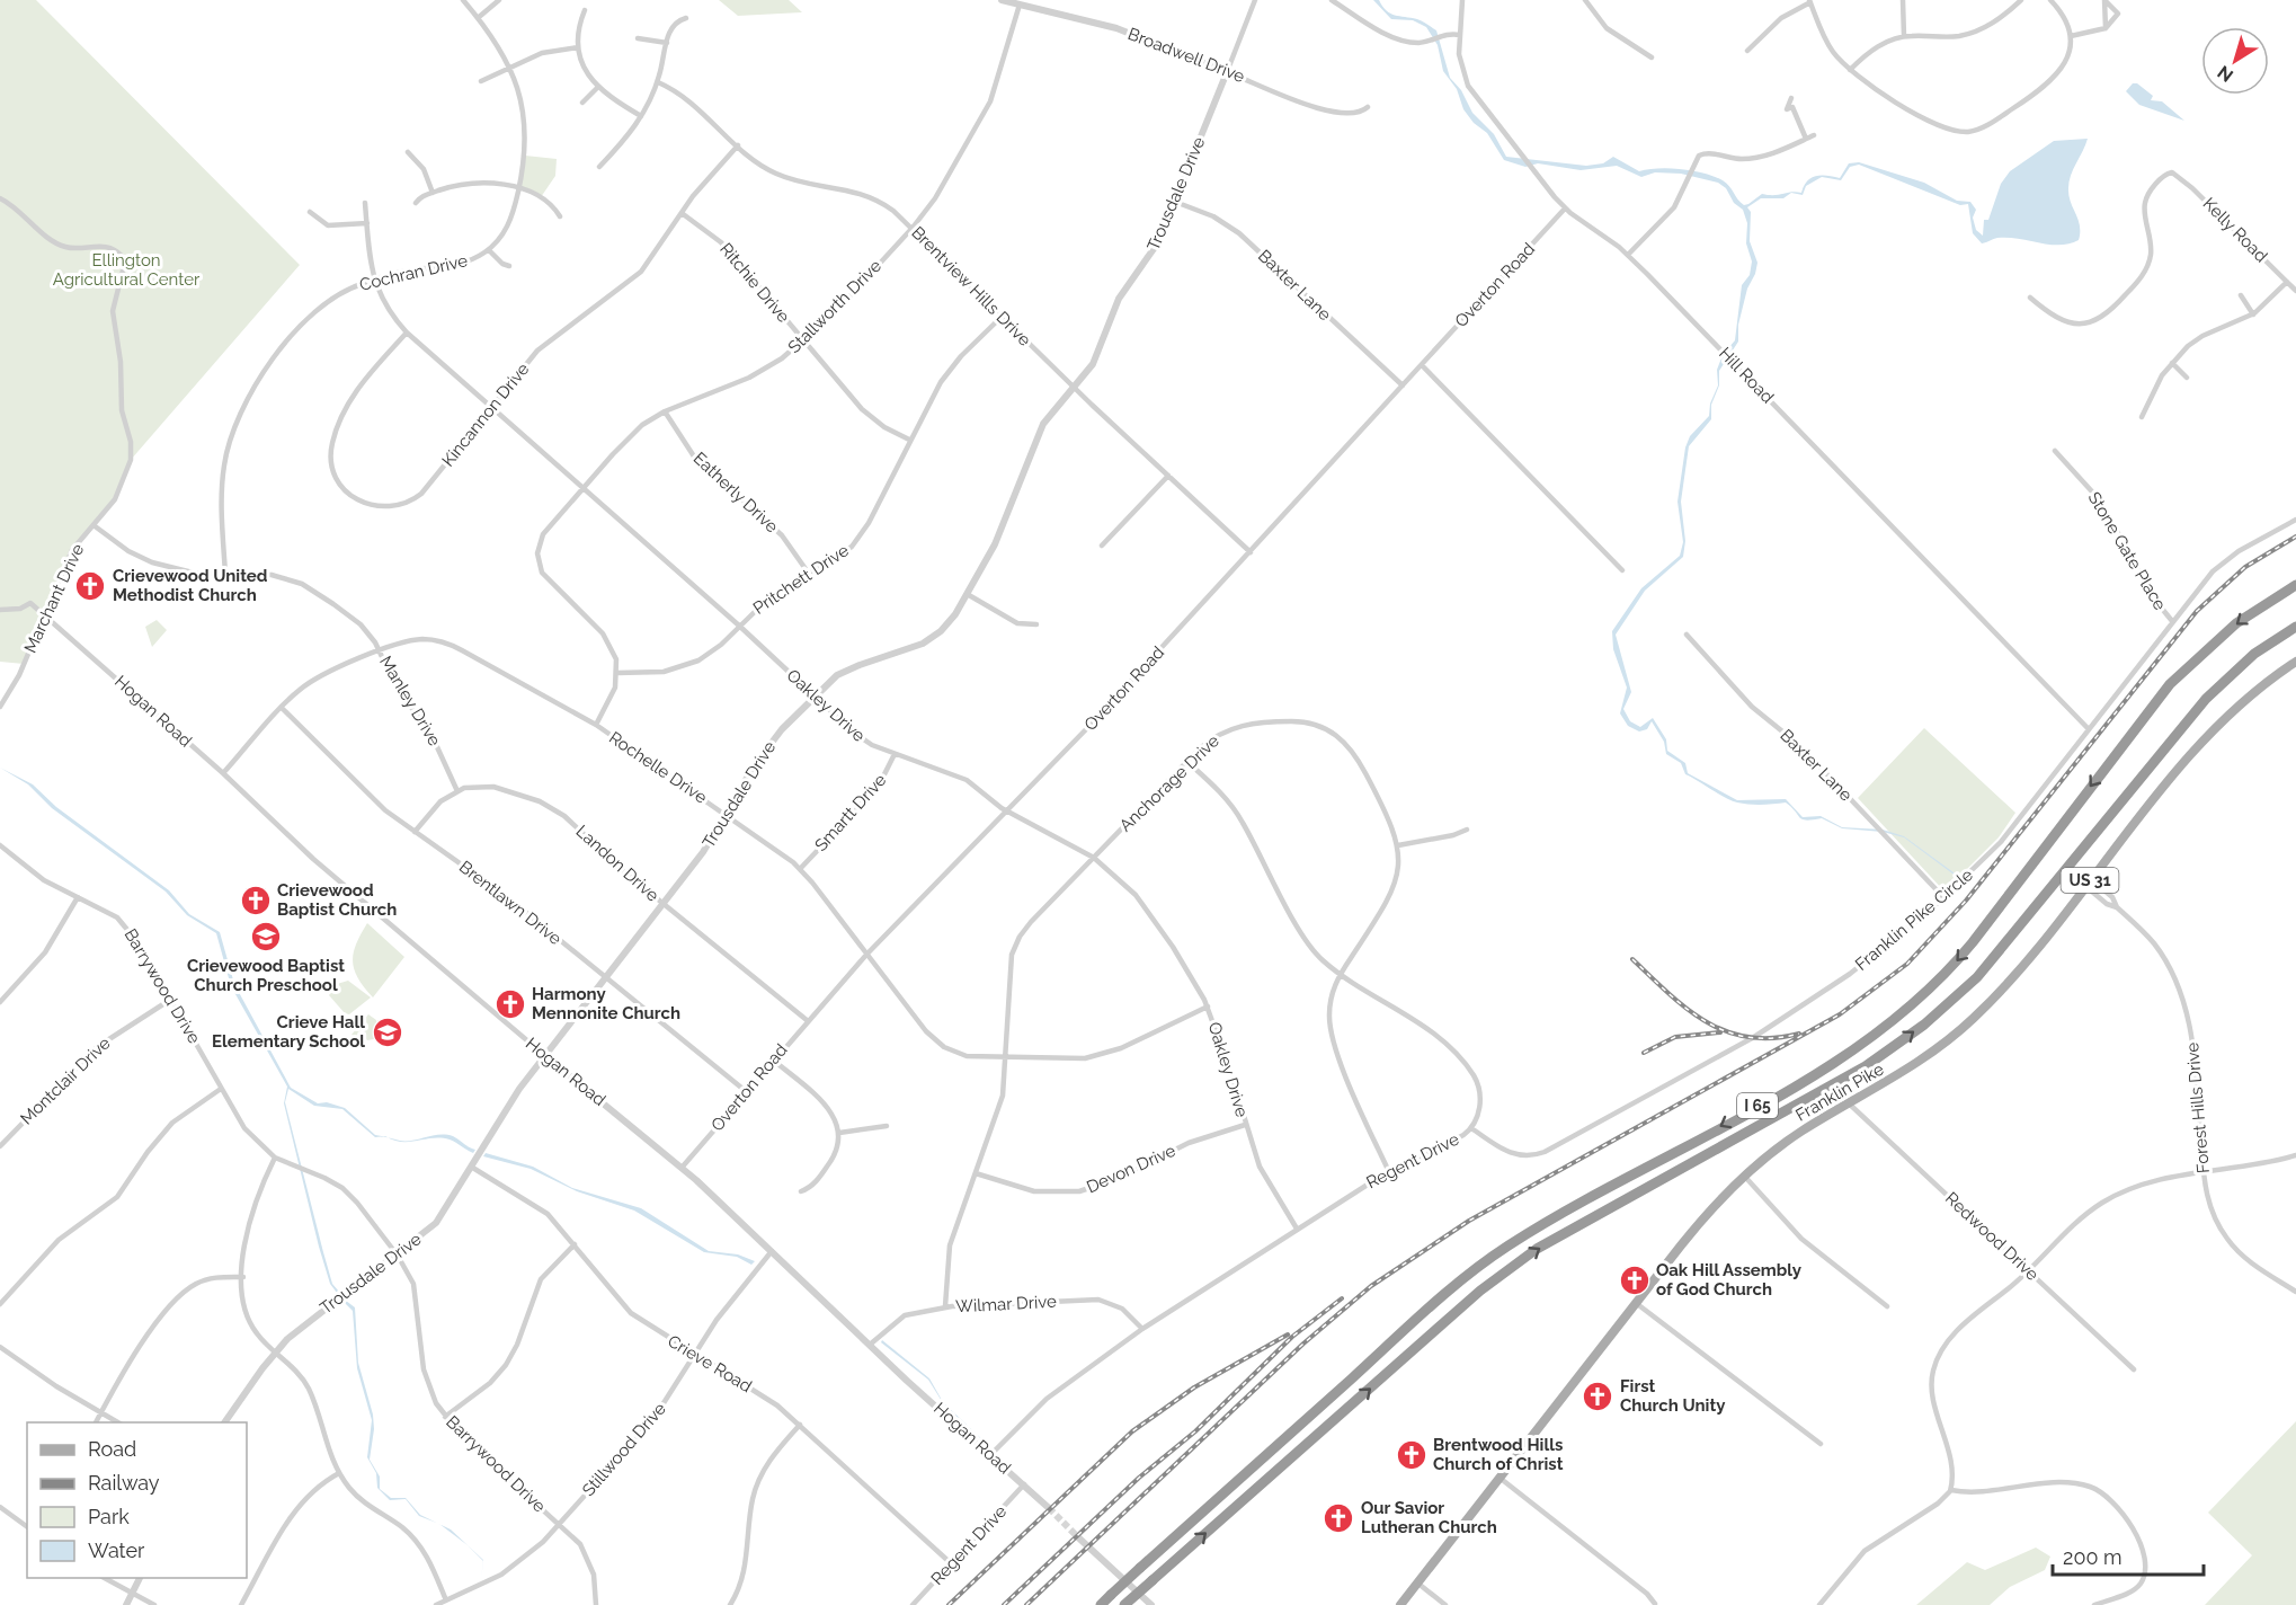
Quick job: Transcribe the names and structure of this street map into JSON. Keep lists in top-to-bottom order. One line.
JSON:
{"streets":{"highway":["I 65"],"main road":["US 31","Franklin Pike"],"street":["Broadwell Drive","Trousdale Drive","Kelly Road","Cochran Drive","Ritchie Drive","Baxter Lane","Overton Road","Brentview Hills Drive","Stallworth Drive","Hill Road","Kincannon Drive","Eatherly Drive","Stone Gate Place","Pritchett Drive","Marchant Drive","Manley Drive","Oakley Drive","Hogan Road","Rochelle Drive","Anchorage Drive","Smartt Drive","Landon Drive","Brentlawn Drive","Franklin Pike Circle","Barrywood Drive","Montclair Drive","Forest Hills Drive","Regent Drive","Devon Drive","Redwood Drive","Wilmar Drive","Crieve Road","Stillwood Drive"]},"crossings":[["Broadwell Drive","Trousdale Drive"],["Broadwell Drive","Stallworth Drive"],["Trousdale Drive","Baxter Lane"],["Trousdale Drive","Brentview Hills Drive"],["Trousdale Drive","Oakley Drive"],["Trousdale Drive","Hogan Road"],["Trousdale Drive","Rochelle Drive"],["Trousdale Drive","Landon Drive"],["Trousdale Drive","Brentlawn Drive"],["Trousdale Drive","Barrywood Drive"],["Trousdale Drive","Crieve Road"],["Cochran Drive","Manley Drive"],["Cochran Drive","Oakley Drive"],["Ritchie Drive","Stallworth Drive"],["Ritchie Drive","Kincannon Drive"],["Ritchie Drive","Pritchett Drive"],["Baxter Lane","Overton Road"],["Baxter Lane","Franklin Pike Circle"],["Overton Road","Brentview Hills Drive"],["Overton Road","Hill Road"],["Overton Road","Oakley Drive"],["Overton Road","Hogan Road"],["Overton Road","Rochelle Drive"],["Overton Road","Landon Drive"],["Overton Road","Brentlawn Drive"],["Brentview Hills Drive","Stallworth Drive"],["Brentview Hills Drive","Kincannon Drive"],["Brentview Hills Drive","Pritchett Drive"],["Stallworth Drive","Eatherly Drive"],["Stallworth Drive","Pritchett Drive"],["Stallworth Drive","Oakley Drive"],["Hill Road","Franklin Pike Circle"],["Kincannon Drive","Oakley Drive"],["Eatherly Drive","Pritchett Drive"],["Stone Gate Place","Franklin Pike Circle"],["Pritchett Drive","Oakley Drive"],["Marchant Drive","Manley Drive"],["Marchant Drive","Hogan Road"],["Manley Drive","Rochelle Drive"],["Manley Drive","Landon Drive"],["Oakley Drive","Rochelle Drive"],["Oakley Drive","Anchorage Drive"],["Oakley Drive","Smartt Drive"],["Oakley Drive","Regent Drive"],["Oakley Drive","Devon Drive"],["Hogan Road","Rochelle Drive"],["Hogan Road","Regent Drive"],["Hogan Road","Wilmar Drive"],["Hogan Road","Stillwood Drive"],["Rochelle Drive","Anchorage Drive"],["Rochelle Drive","Smartt Drive"],["Rochelle Drive","Brentlawn Drive"],["Anchorage Drive","Regent Drive"],["Anchorage Drive","Devon Drive"],["Anchorage Drive","Wilmar Drive"],["Franklin Pike Circle","Regent Drive"],["Barrywood Drive","Montclair Drive"],["Barrywood Drive","Stillwood Drive"],["Franklin Pike","Forest Hills Drive"],["Franklin Pike","Redwood Drive"],["Regent Drive","Wilmar Drive"],["Regent Drive","Crieve Road"],["Crieve Road","Stillwood Drive"]],"parks":["Ellington Agricultural Center"],"places":{"church":["Crievewood United Methodist Church","Crievewood Baptist Church","Harmony Mennonite Church","Oak Hill Assembly of God Church","First Church Unity","Brentwood Hills Church of Christ","Our Savior Lutheran Church"],"school or university":["Crievewood Baptist Church Preschool","Crieve Hall Elementary School"]},"legend":["Road","Railway","Park","Water"],"scale_bar":"200 m","north":"bottom left"}
